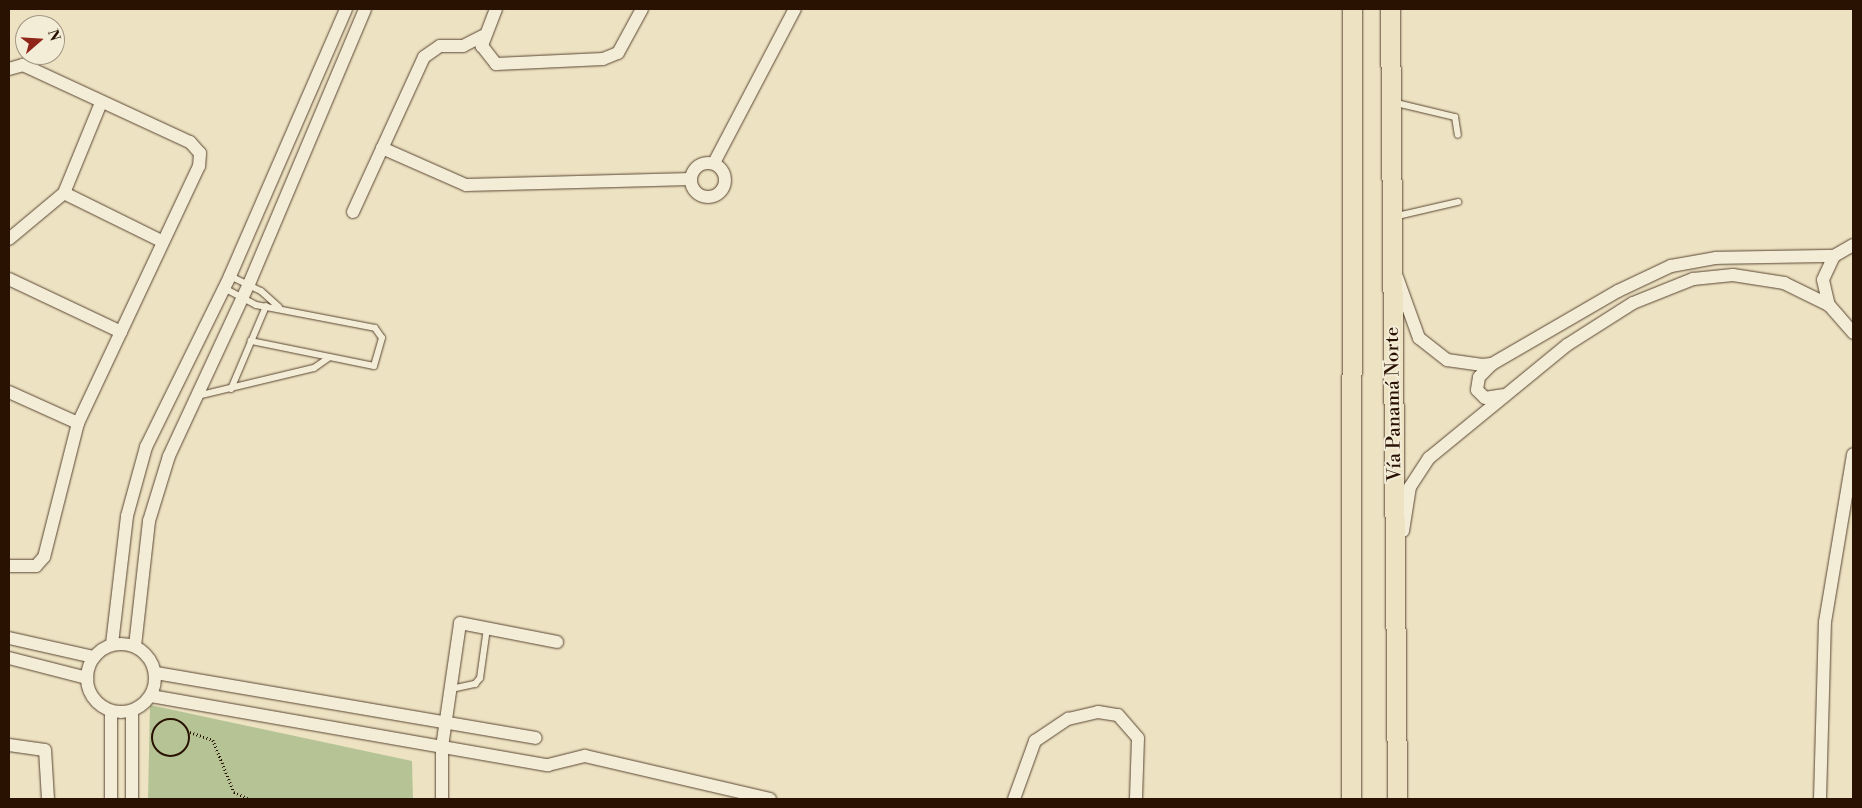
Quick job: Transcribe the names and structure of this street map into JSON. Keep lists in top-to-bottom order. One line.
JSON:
{"streets":{"main road":["Vía Panamá Norte"]},"north":"right"}
